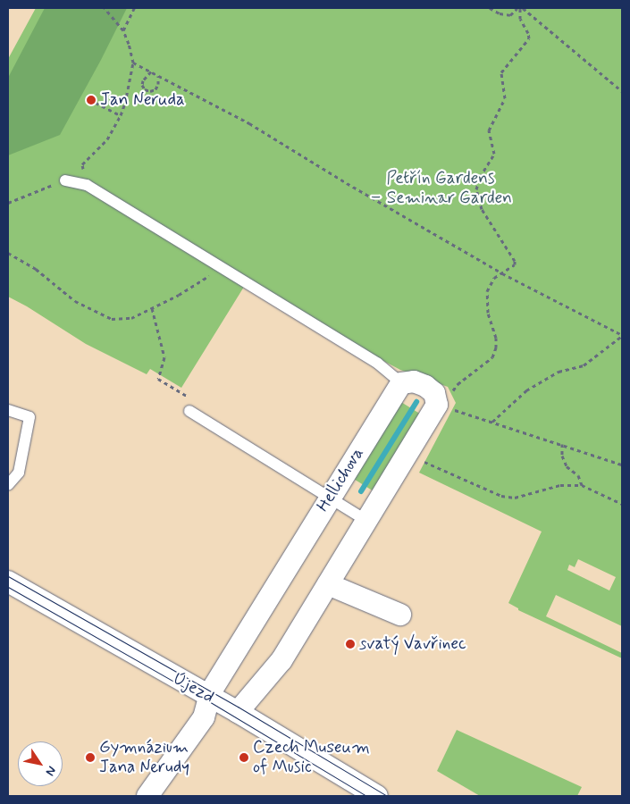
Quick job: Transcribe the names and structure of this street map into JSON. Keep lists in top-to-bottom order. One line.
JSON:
{"streets":{"street":["Hellichova","Újezd"]},"crossings":[["Hellichova","Újezd"]],"parks":["Petřín Gardens – Seminar Garden"],"places":["Jan Neruda","svatý Vavřinec","Gymnázium Jana Nerudy","Czech Museum of Music"],"north":"bottom right"}
